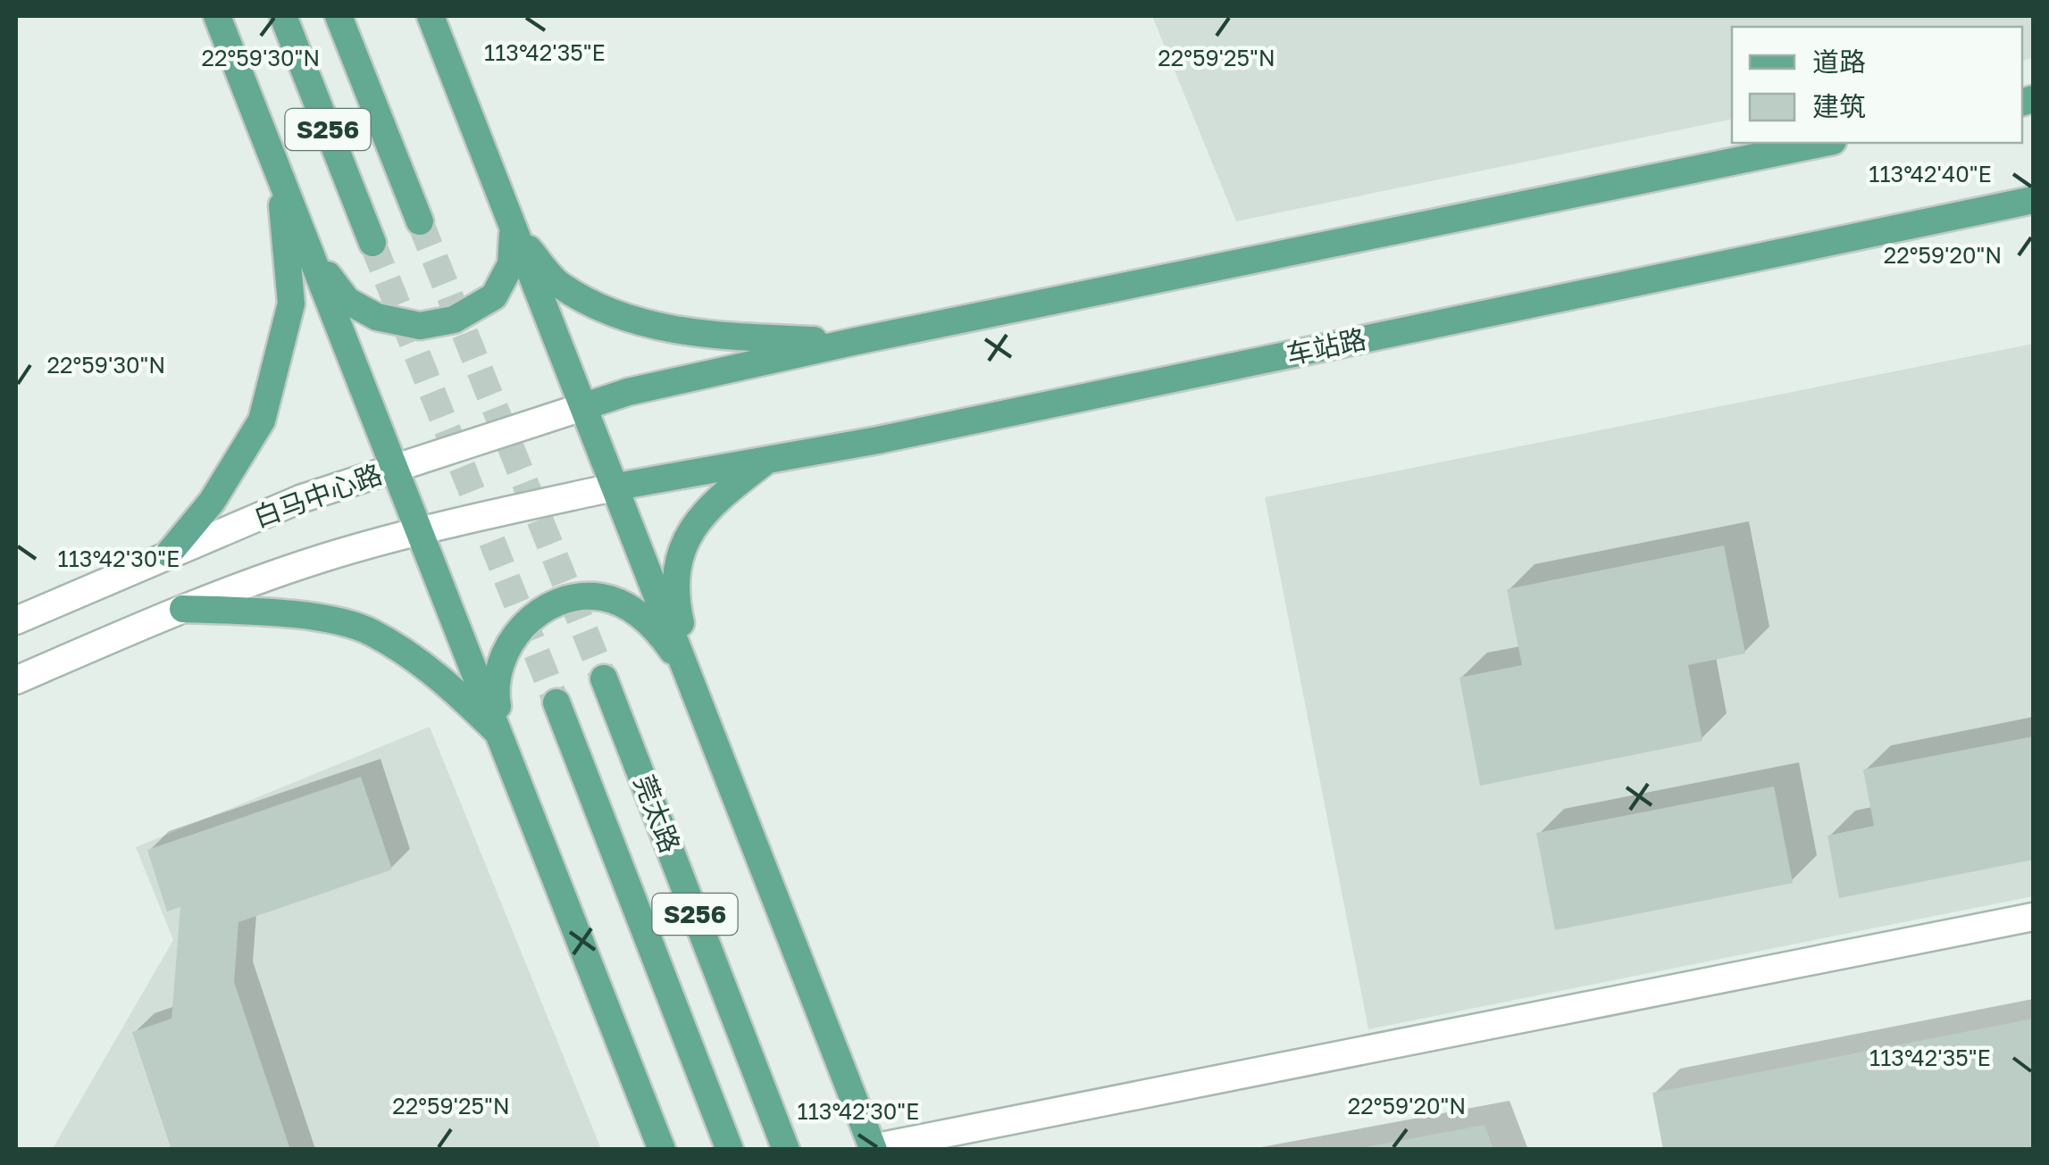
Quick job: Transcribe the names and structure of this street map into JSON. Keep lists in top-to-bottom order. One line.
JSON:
{"streets":{"main road":["S256","车站路","白马中心路","莞太路"]},"legend":["道路","建筑"],"coordinates":["113°42'35\"E","22°59'30\"N","22°59'25\"N","113°42'40\"E","22°59'20\"N","113°42'30\"E"]}
